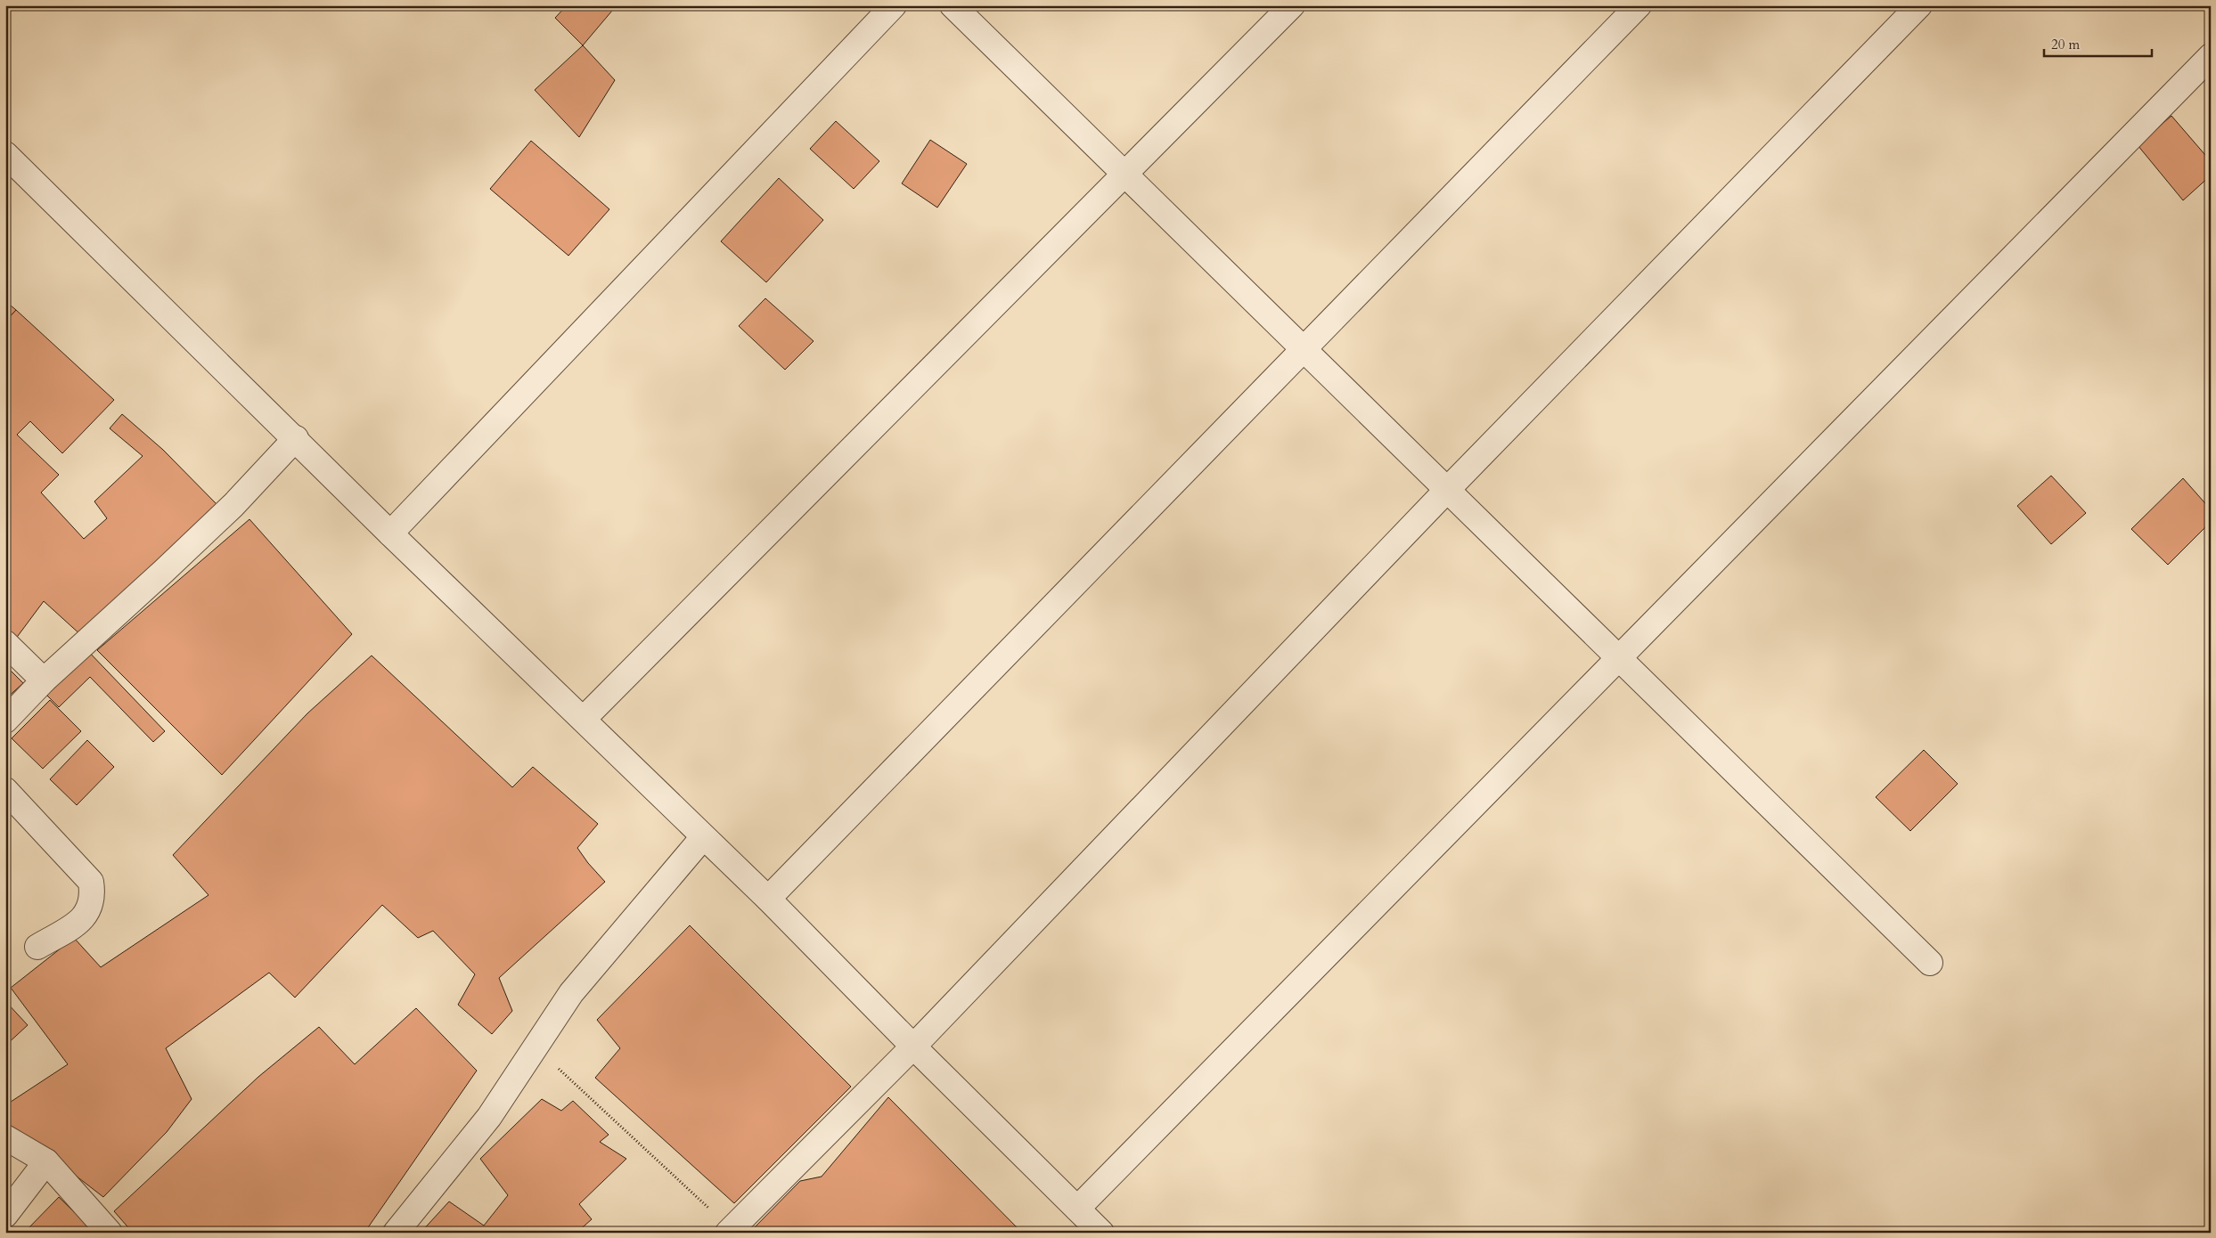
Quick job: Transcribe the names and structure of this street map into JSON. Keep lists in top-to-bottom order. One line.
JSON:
{"scale_bar":"20 m"}
